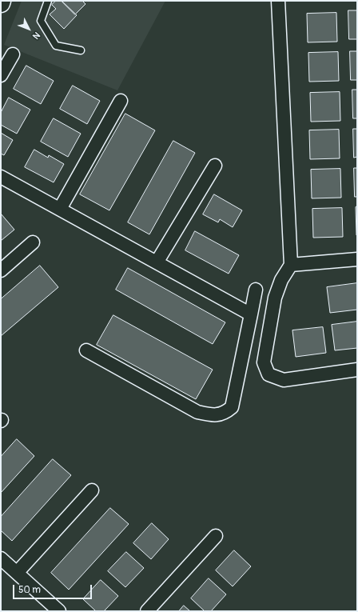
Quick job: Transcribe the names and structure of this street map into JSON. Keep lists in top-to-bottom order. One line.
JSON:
{"scale_bar":"50 m","north":"bottom right"}
